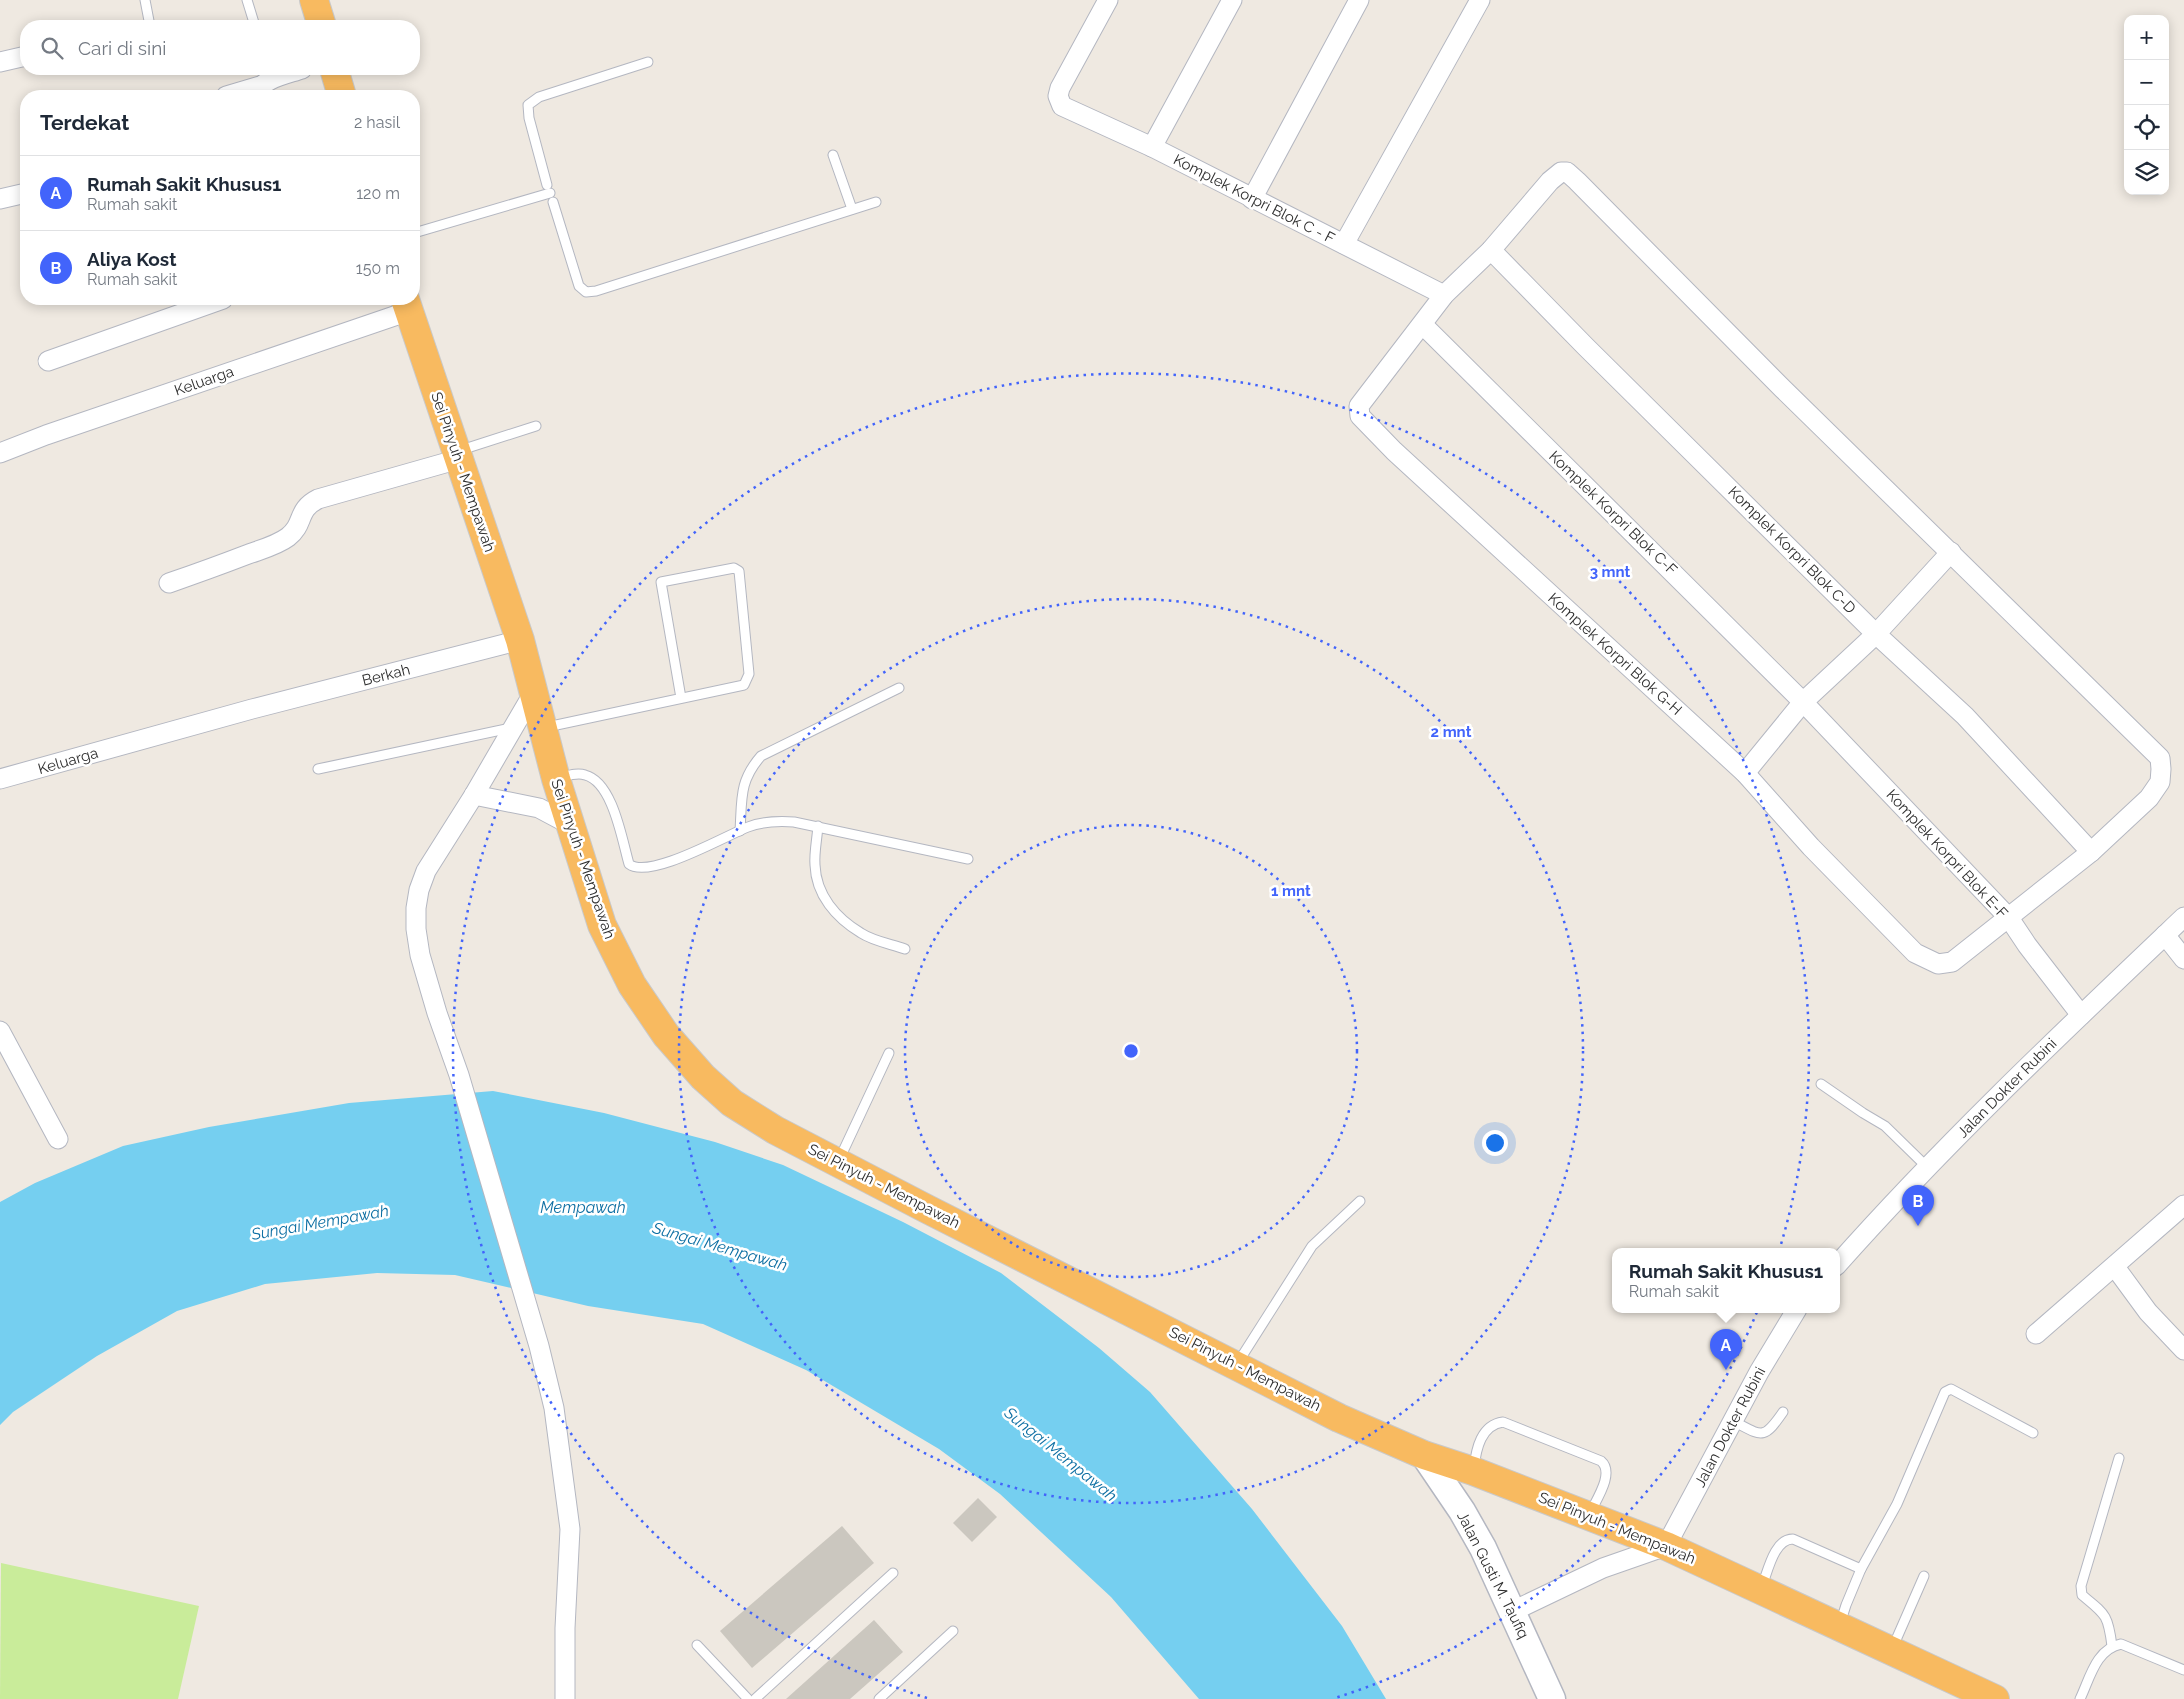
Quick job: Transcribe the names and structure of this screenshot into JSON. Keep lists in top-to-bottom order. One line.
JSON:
{"streets":{"highway":["Sei Pinyuh - Mempawah"],"main road":["Jalan Gusti M. Taufiq"],"street":["Komplek Korpri Blok C - F","Keluarga","Komplek Korpri Blok C-F","Komplek Korpri Blok C-D","Komplek Korpri Blok G-H","Berkah","Komplek Korpri Blok E-F","Jalan Dokter Rubini"]},"crossings":[["Komplek Korpri Blok C - F","Komplek Korpri Blok G-H"],["Keluarga","Sei Pinyuh - Mempawah"],["Keluarga","Berkah"],["Sei Pinyuh - Mempawah","Berkah"],["Sei Pinyuh - Mempawah","Jalan Dokter Rubini"],["Sei Pinyuh - Mempawah","Jalan Gusti M. Taufiq"],["Komplek Korpri Blok C-F","Komplek Korpri Blok G-H"],["Komplek Korpri Blok C-F","Komplek Korpri Blok E-F"],["Komplek Korpri Blok C-D","Komplek Korpri Blok G-H"],["Komplek Korpri Blok G-H","Komplek Korpri Blok E-F"],["Komplek Korpri Blok E-F","Jalan Dokter Rubini"]],"water":["Mempawah","Sungai Mempawah"],"page":{"map_buttons":["+","−"],"search":"Cari di sini","heading":["Terdekat","2 hasil"],"list":[{"mark":"A","name":"Rumah Sakit Khusus1","note":"Rumah sakit","value":"120 m"},{"mark":"B","name":"Aliya Kost","note":"Rumah sakit","value":"150 m"}],"pins":["B","A"],"popup":["Rumah Sakit Khusus1","Rumah sakit"]},"rings":["3 mnt","2 mnt","1 mnt"]}
